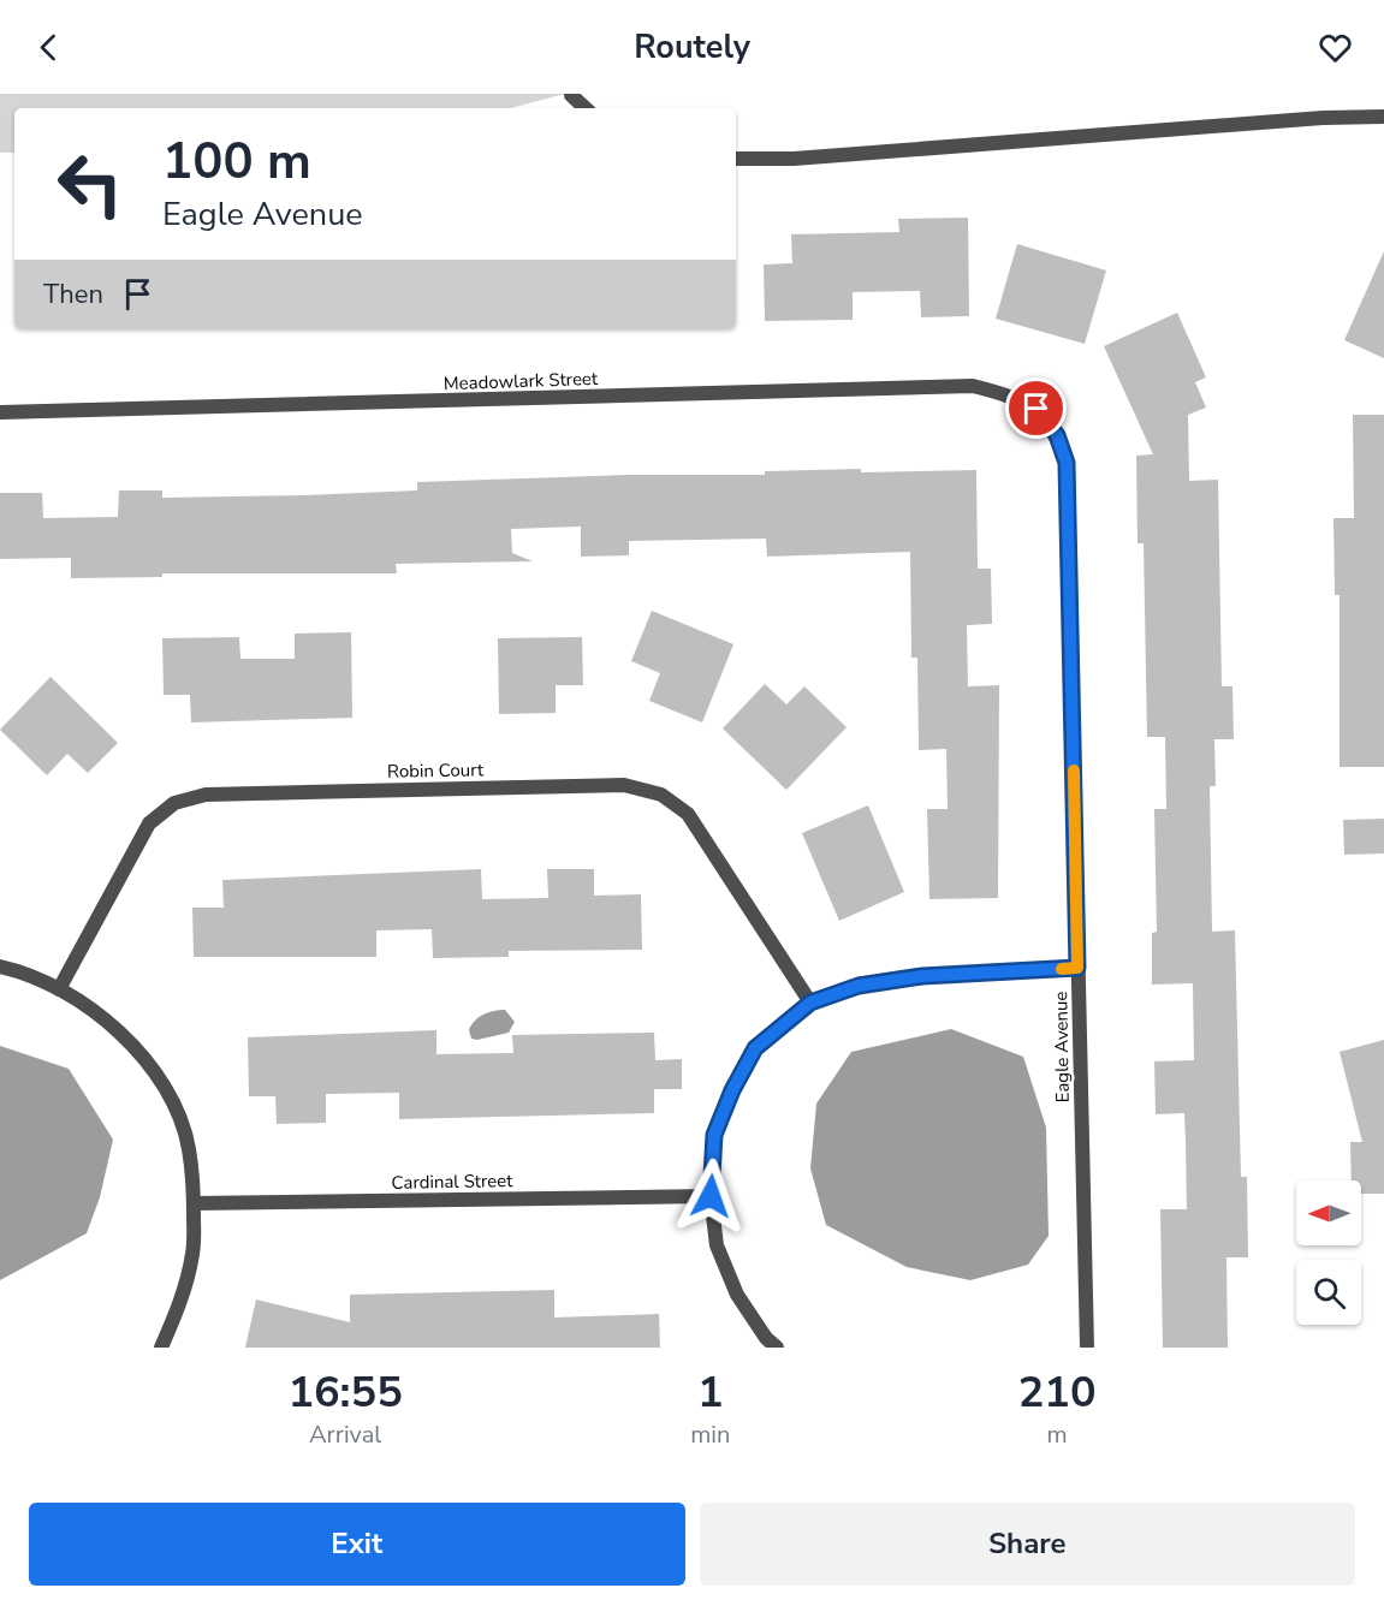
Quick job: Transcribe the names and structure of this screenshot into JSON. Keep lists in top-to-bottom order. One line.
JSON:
{"streets":{"street":["Meadowlark Street","Robin Court","Eagle Avenue","Cardinal Street"]},"crossings":[["Meadowlark Street","Eagle Avenue"]],"north":"left","page":{"header":"Routely","turn":["100 m","Eagle Avenue"],"then":"Then","eta":["16:55","Arrival","1","min","210","m"],"buttons":["Exit","Share"]}}
